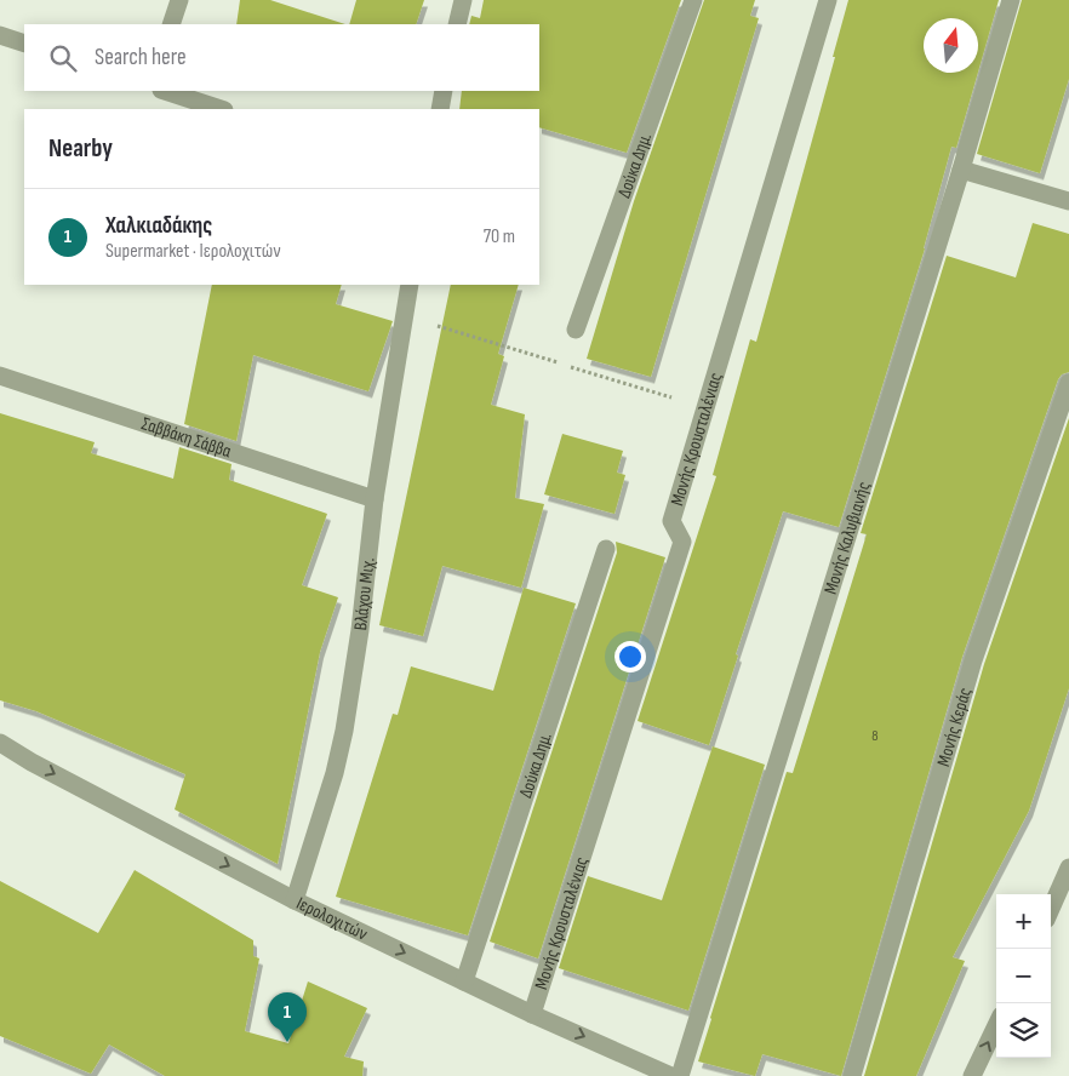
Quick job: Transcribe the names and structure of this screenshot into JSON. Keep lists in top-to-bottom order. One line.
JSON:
{"streets":{"street":["Δούκα Δημ.","Σαββάκη Σάββα","Μονής Κρουσταλένιας","Μονής Καλυβιανής","Βλάχου Μιχ.","Μονής Κεράς","Ιερολοχιτών"]},"crossings":[["Δούκα Δημ.","Ιερολοχιτών"],["Σαββάκη Σάββα","Βλάχου Μιχ."],["Μονής Κρουσταλένιας","Ιερολοχιτών"],["Βλάχου Μιχ.","Ιερολοχιτών"]],"one_way":["Ιερολοχιτών"],"house_numbers":["8"],"north":"top","page":{"search":"Search here","heading":"Nearby","list":[{"mark":"1","name":"Χαλκιαδάκης","note":"Supermarket · Ιερολοχιτών","value":"70 m"}],"map_buttons":["+","−"],"pins":"1"}}
